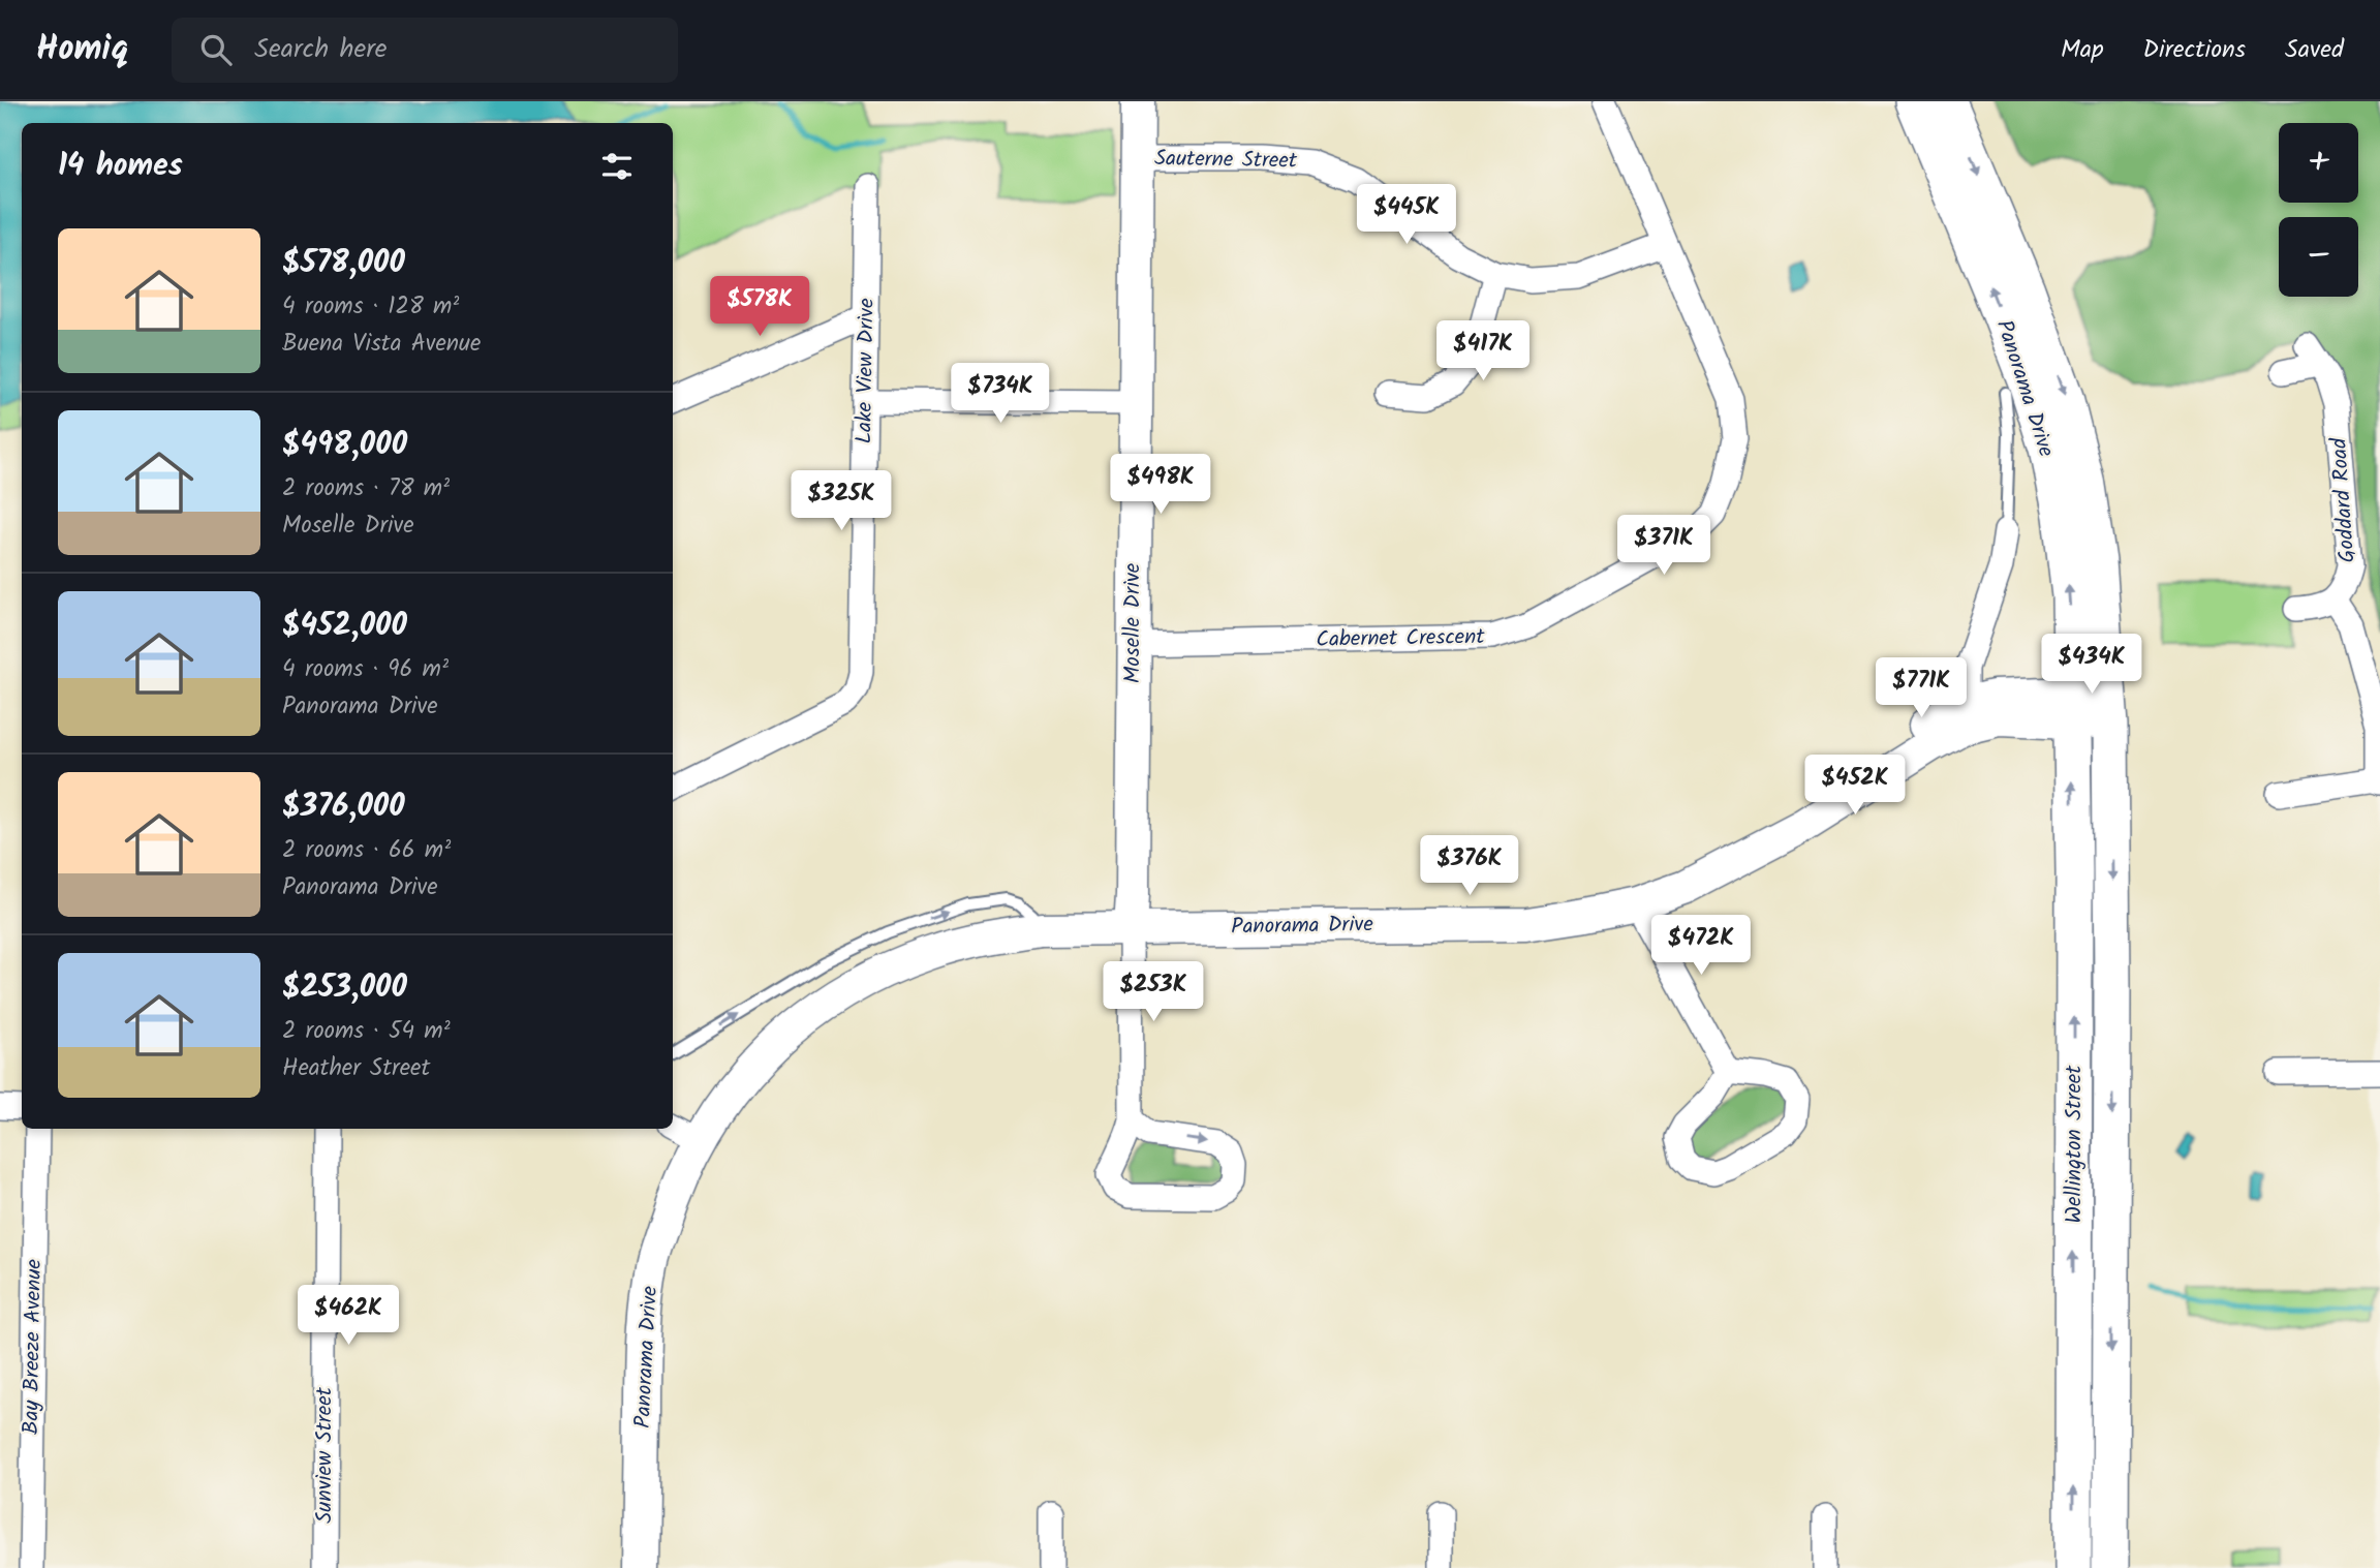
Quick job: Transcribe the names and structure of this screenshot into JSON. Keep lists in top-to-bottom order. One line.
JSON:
{"streets":{"main road":["Panorama Drive","Wellington Street"],"street":["Sauterne Street","Lake View Drive","Goddard Road","Moselle Drive","Cabernet Crescent","Bay Breeze Avenue","Sunview Street"]},"crossings":[["Sauterne Street","Moselle Drive"],["Sauterne Street","Cabernet Crescent"],["Panorama Drive","Moselle Drive"],["Panorama Drive","Wellington Street"],["Moselle Drive","Cabernet Crescent"]],"page":{"header":"Homiq","search":"Search here","nav":["Map","Directions","Saved"],"map_buttons":["+","−"],"heading":"14 homes","price":["$445K","$578K","$417K","$734K","$498K","$325K","$371K","$434K","$771K","$452K","$376K","$472K","$253K","$462K"],"list":[{"name":"$578,000","note":"4 rooms · 128 m² · Buena Vista Avenue"},{"name":"$498,000","note":"2 rooms · 78 m² · Moselle Drive"},{"name":"$452,000","note":"4 rooms · 96 m² · Panorama Drive"},{"name":"$376,000","note":"2 rooms · 66 m² · Panorama Drive"},{"name":"$253,000","note":"2 rooms · 54 m² · Heather Street"}]}}
